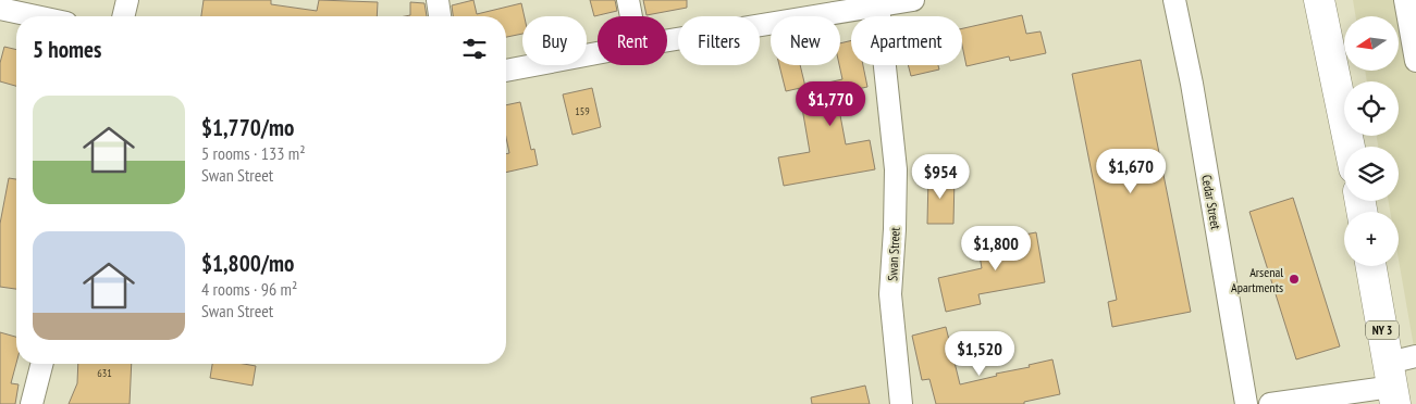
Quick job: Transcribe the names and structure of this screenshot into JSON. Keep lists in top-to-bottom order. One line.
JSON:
{"streets":{"highway":["NY 3"],"street":["Cedar Street","Swan Street"]},"places":["Arsenal Apartments"],"house_numbers":["159","631"],"north":"left","page":{"map_buttons":"+","chip":["Buy","Rent","Filters","New","Apartment"],"heading":"5 homes","price":["$1,770","$1,670","$954","$1,800","$1,520"],"list":[{"name":"$1,770/mo","note":"5 rooms · 133 m² · Swan Street"},{"name":"$1,800/mo","note":"4 rooms · 96 m² · Swan Street"}]}}
